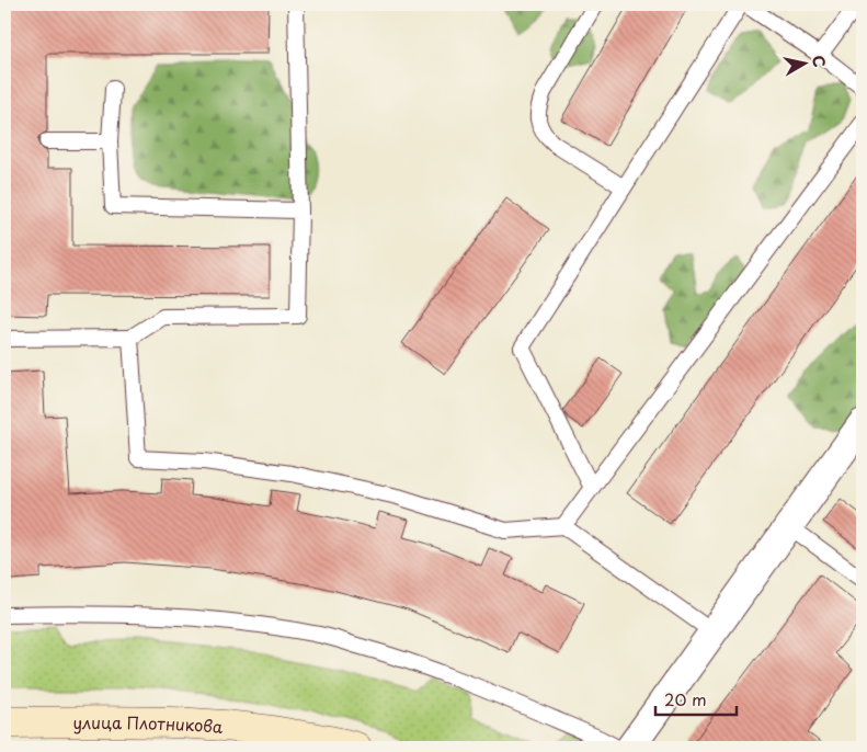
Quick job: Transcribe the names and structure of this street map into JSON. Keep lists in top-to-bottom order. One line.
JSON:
{"streets":{"main road":["улица Плотникова"]},"scale_bar":"20 m","north":"right"}
